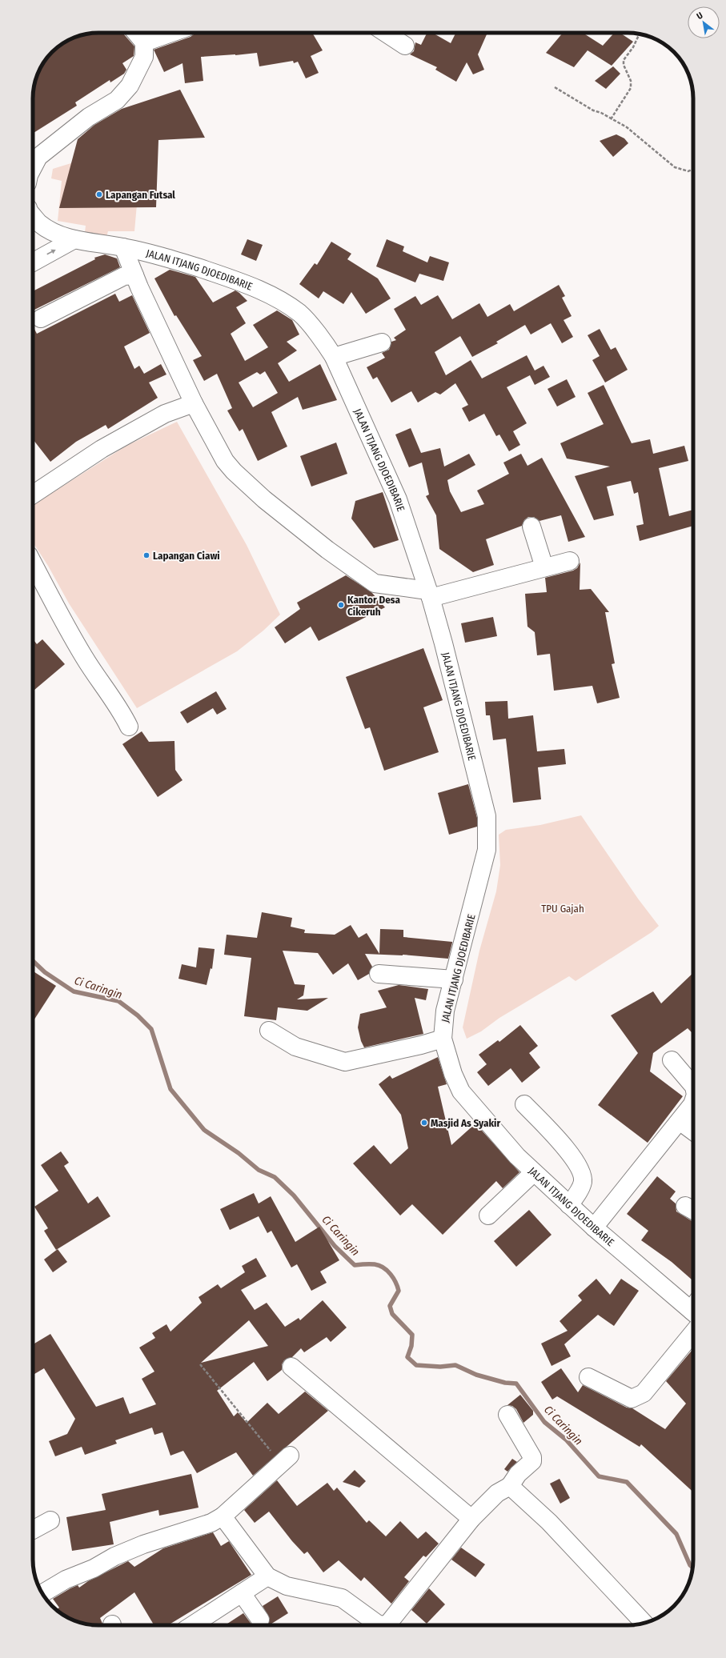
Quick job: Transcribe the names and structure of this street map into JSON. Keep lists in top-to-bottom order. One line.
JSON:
{"streets":{"street":["JALAN ITJANG DJOEDIBARIE"]},"water":["Ci Caringin"],"parks":["TPU Gajah"],"places":["Lapangan Futsal","Lapangan Ciawi","Kantor Desa Cikeruh","Masjid As Syakir"],"north":"top left"}
